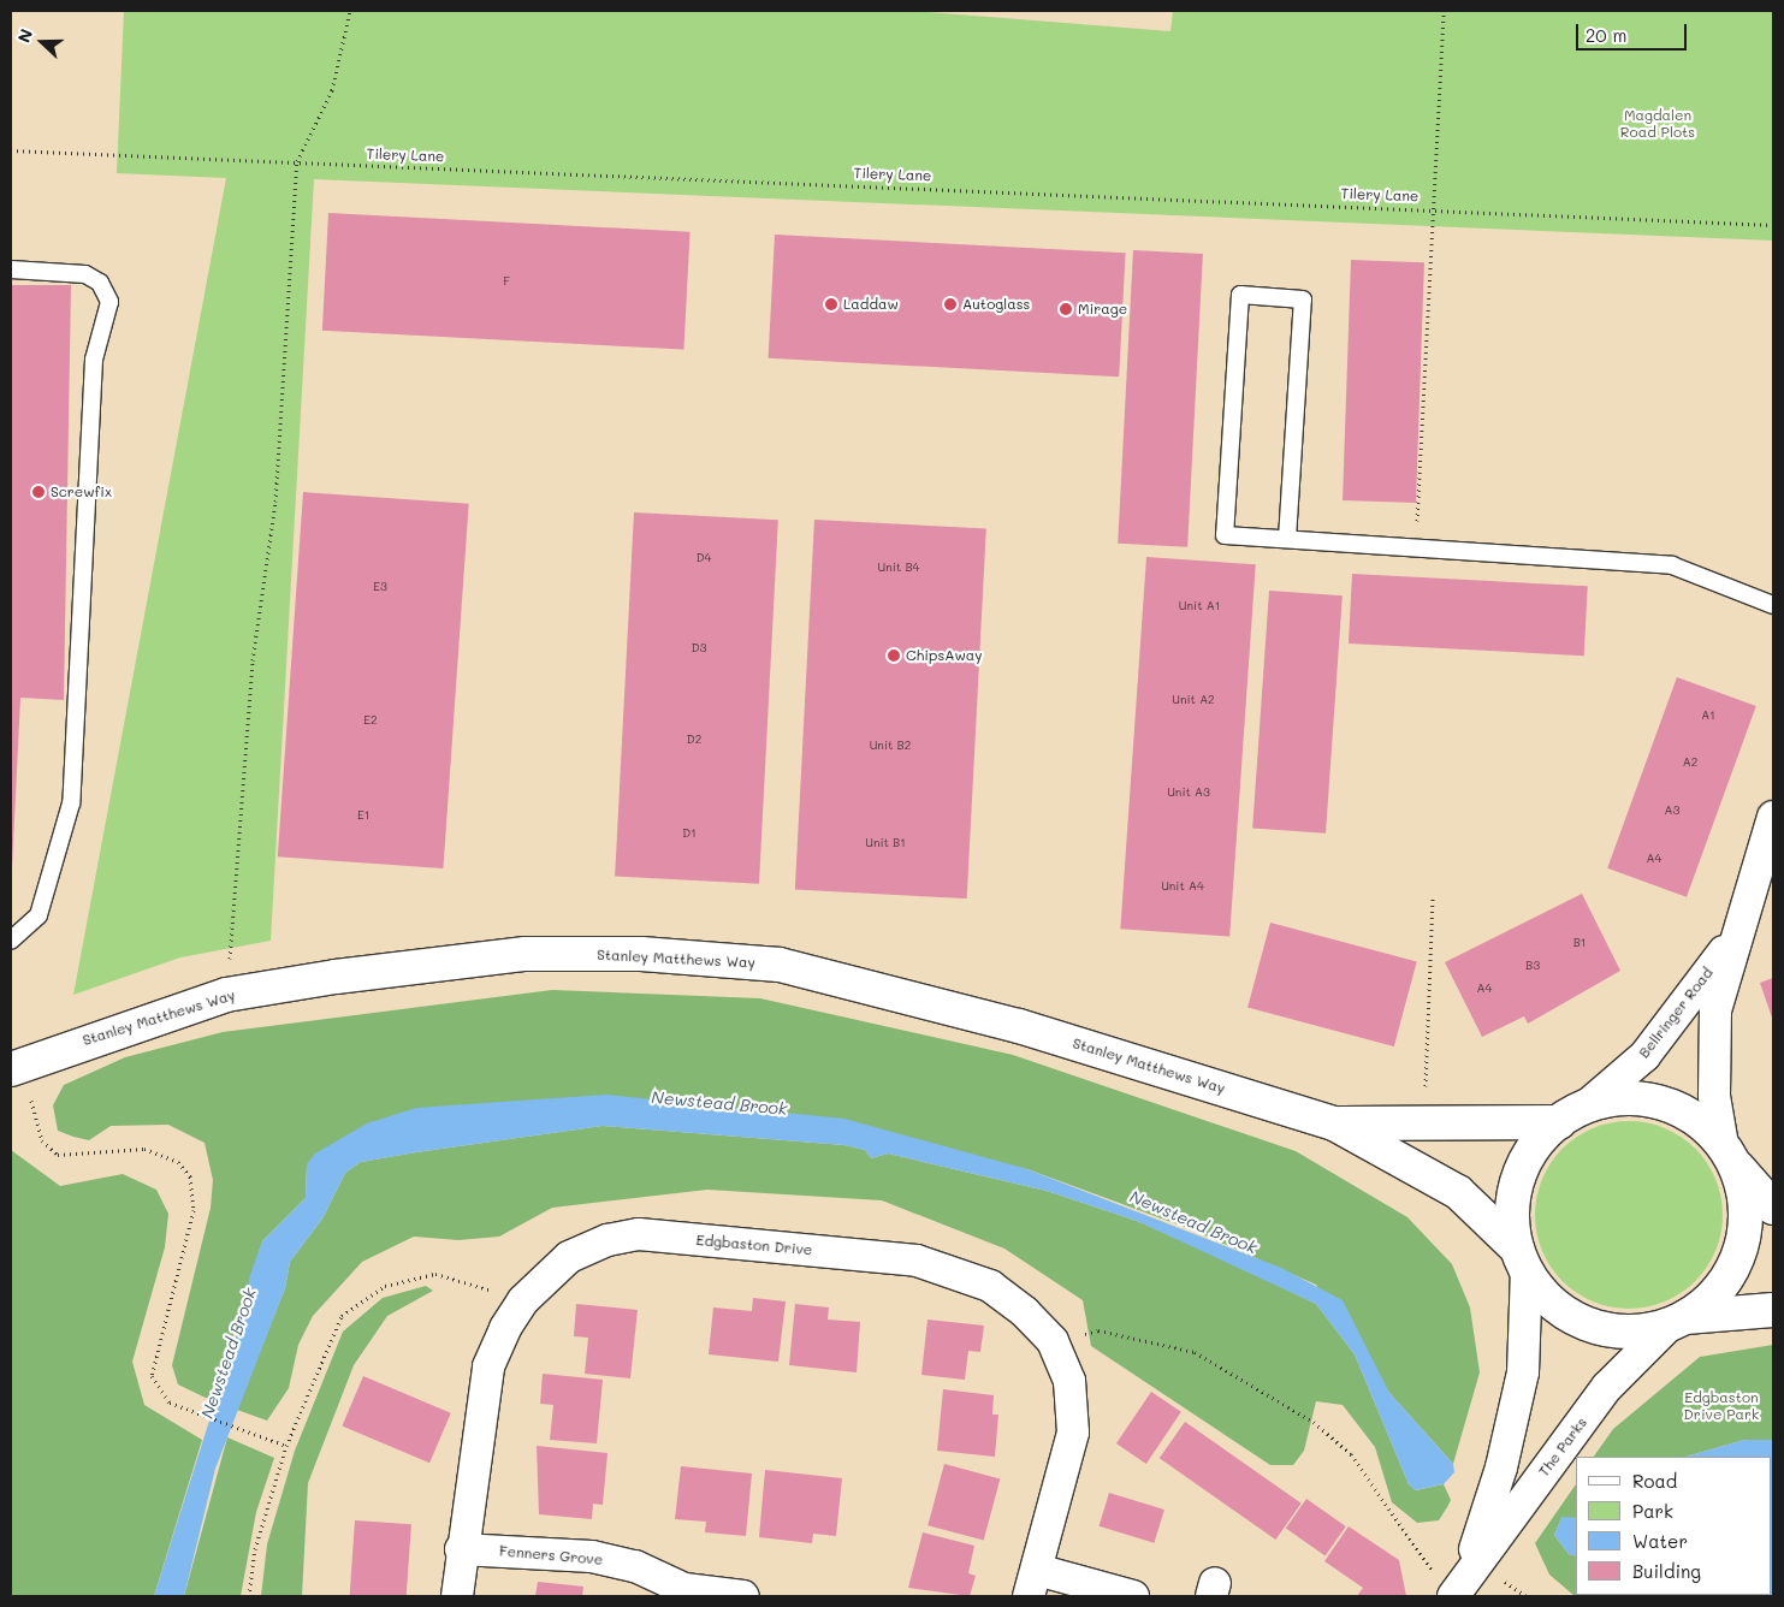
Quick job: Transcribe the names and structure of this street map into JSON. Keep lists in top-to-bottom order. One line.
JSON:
{"streets":{"main road":["Stanley Matthews Way"],"street":["Bellringer Road","Edgbaston Drive","The Parks","Fenners Grove"],"path":["Tilery Lane"]},"crossings":[["Stanley Matthews Way","Bellringer Road"],["Stanley Matthews Way","The Parks"],["Edgbaston Drive","Fenners Grove"]],"water":["Newstead Brook"],"parks":["Magdalen Road Plots","Edgbaston Drive Park"],"places":["Laddaw","Autoglass","Mirage","Screwfix","ChipsAway"],"house_numbers":["F","D4","Unit B4","E3","Unit A1","D3","Unit A2","A1","E2","D2","Unit B2","A2","Unit A3","A3","E1","D1","Unit B1","A4","Unit A4","B1","B3","A4"],"legend":["Road","Park","Water","Building"],"scale_bar":"20 m","north":"left"}
